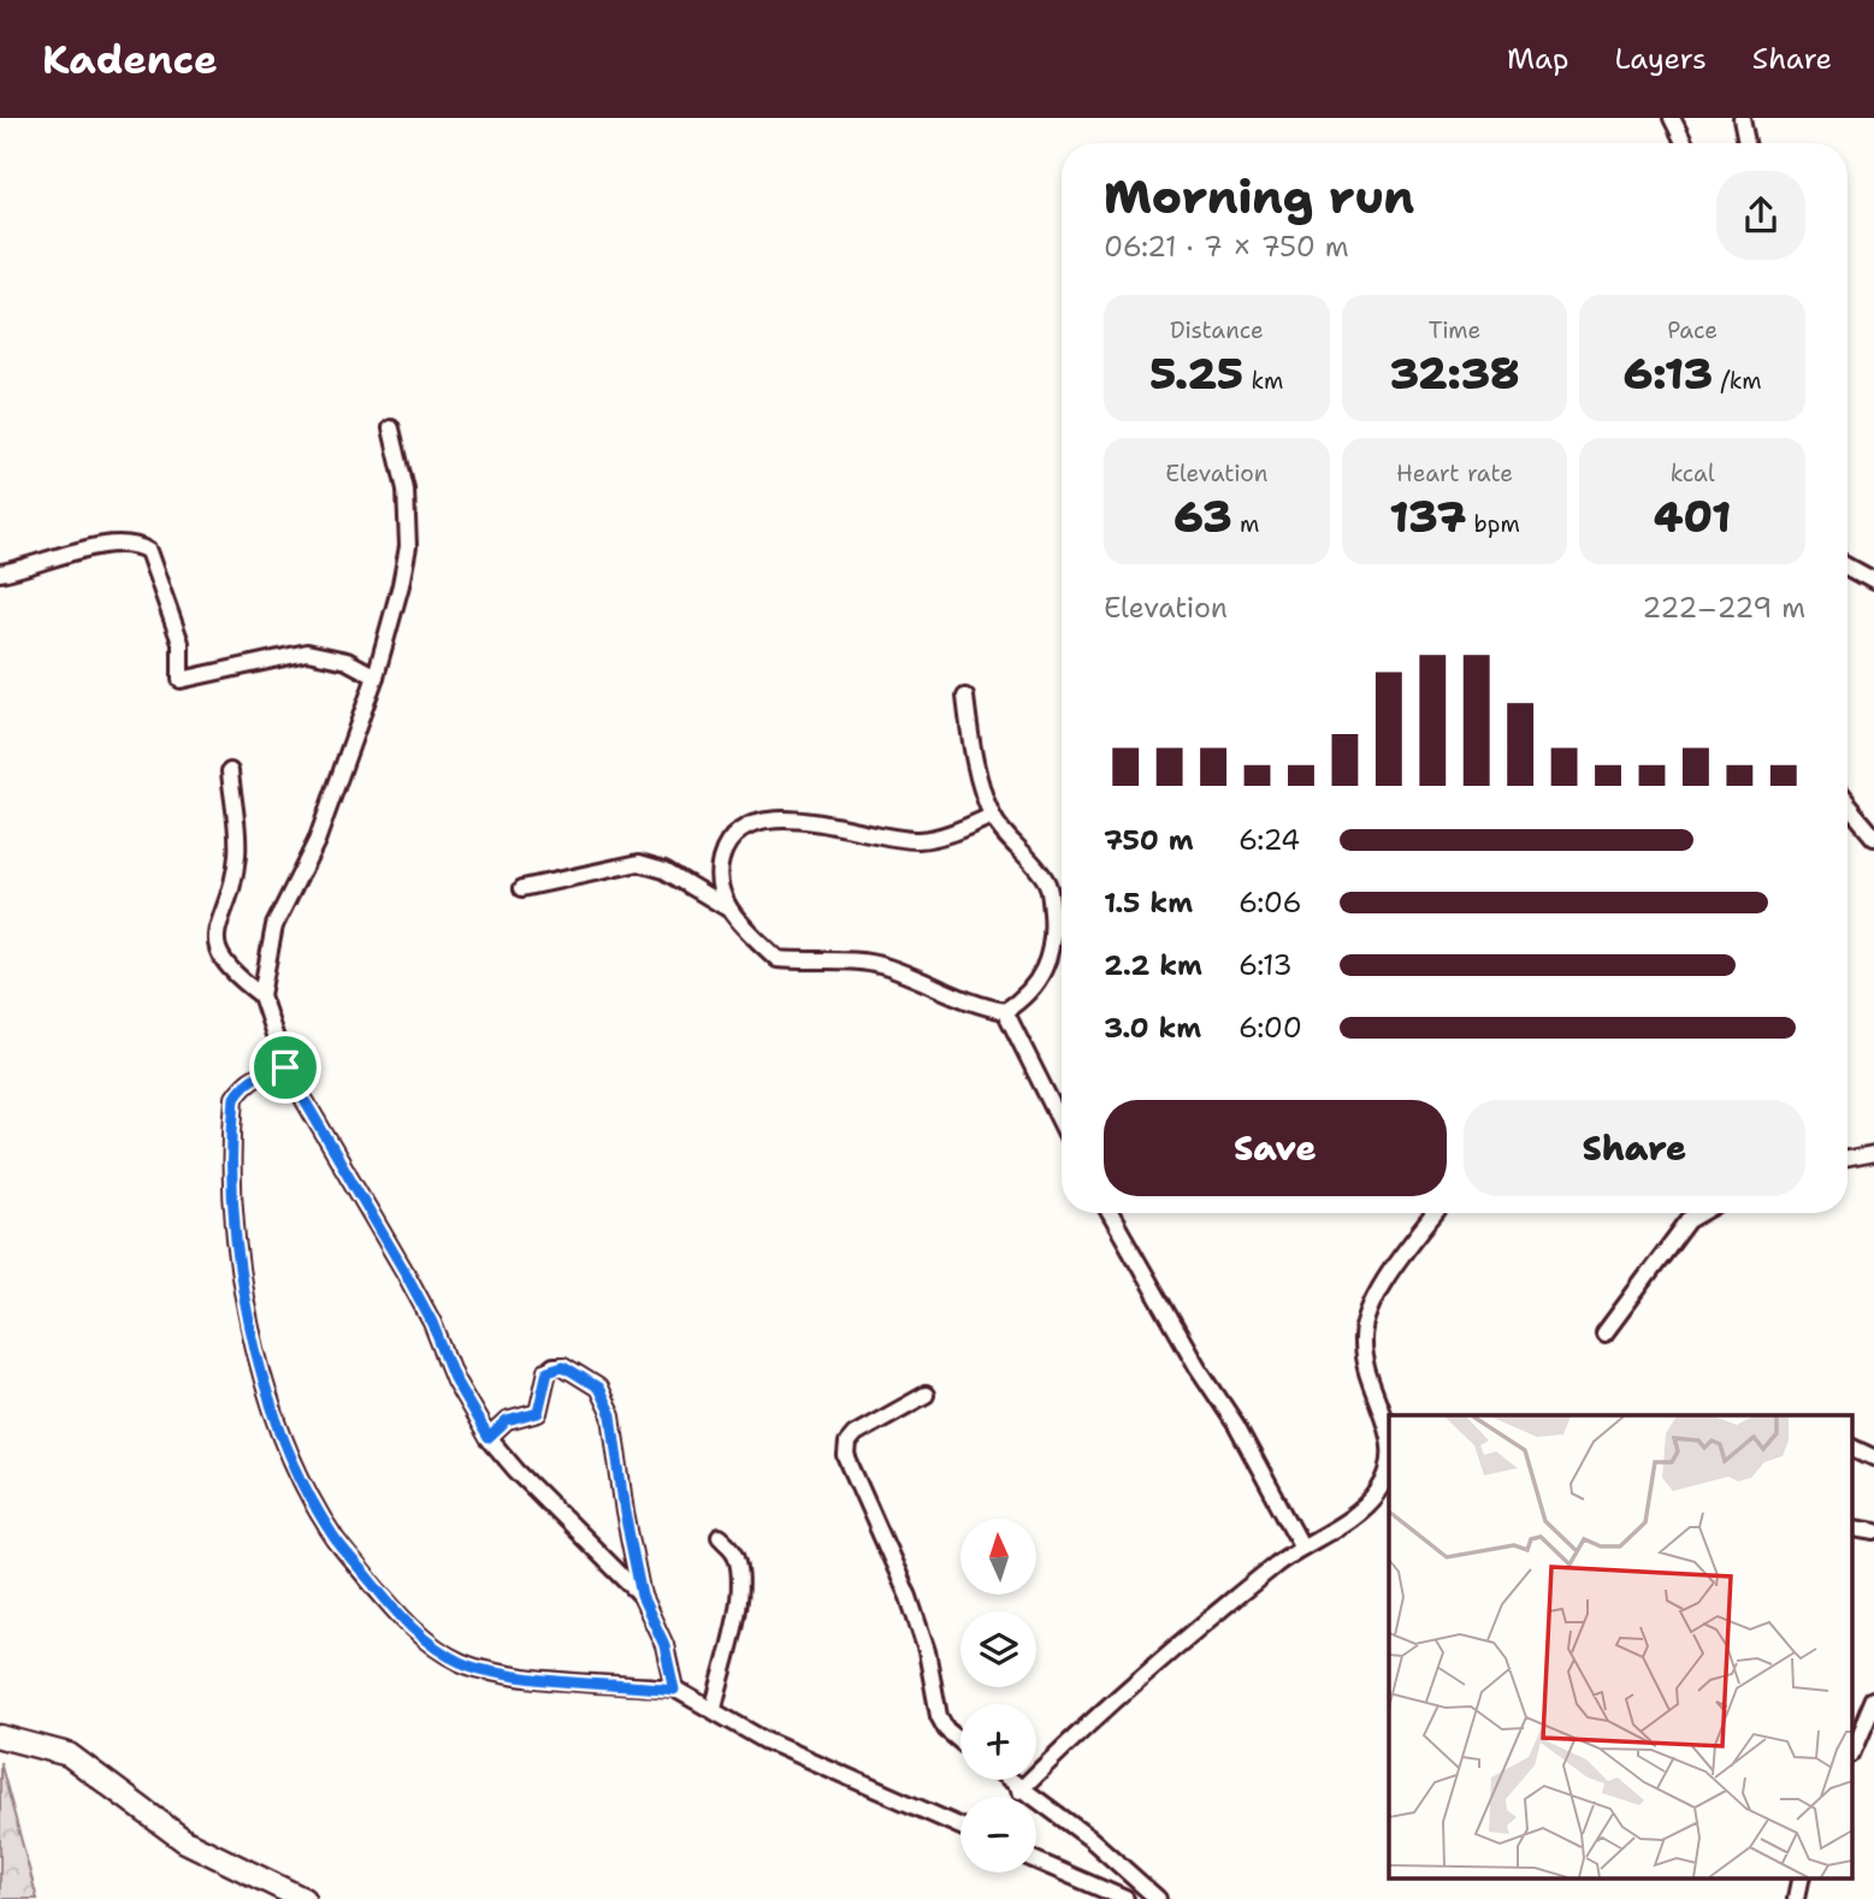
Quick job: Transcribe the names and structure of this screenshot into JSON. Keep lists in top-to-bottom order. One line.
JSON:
{"north":"top","page":{"header":"Kadence","nav":["Map","Layers","Share"],"heading":["Morning run","06:21 · 7 × 750 m"],"stats":[["Distance","5.25 km"],["Time","32:38"],["Pace","6:13 /km"],["Elevation","63 m"],["Heart rate","137 bpm"],["kcal","401"]],"chart":["Elevation","222–229 m"],"list":[{"name":"750 m","note":"6:24"},{"name":"1.5 km","note":"6:06"},{"name":"2.2 km","note":"6:13"},{"name":"3.0 km","note":"6:00"}],"buttons":["Save","Share"],"map_buttons":["+","−"]}}
